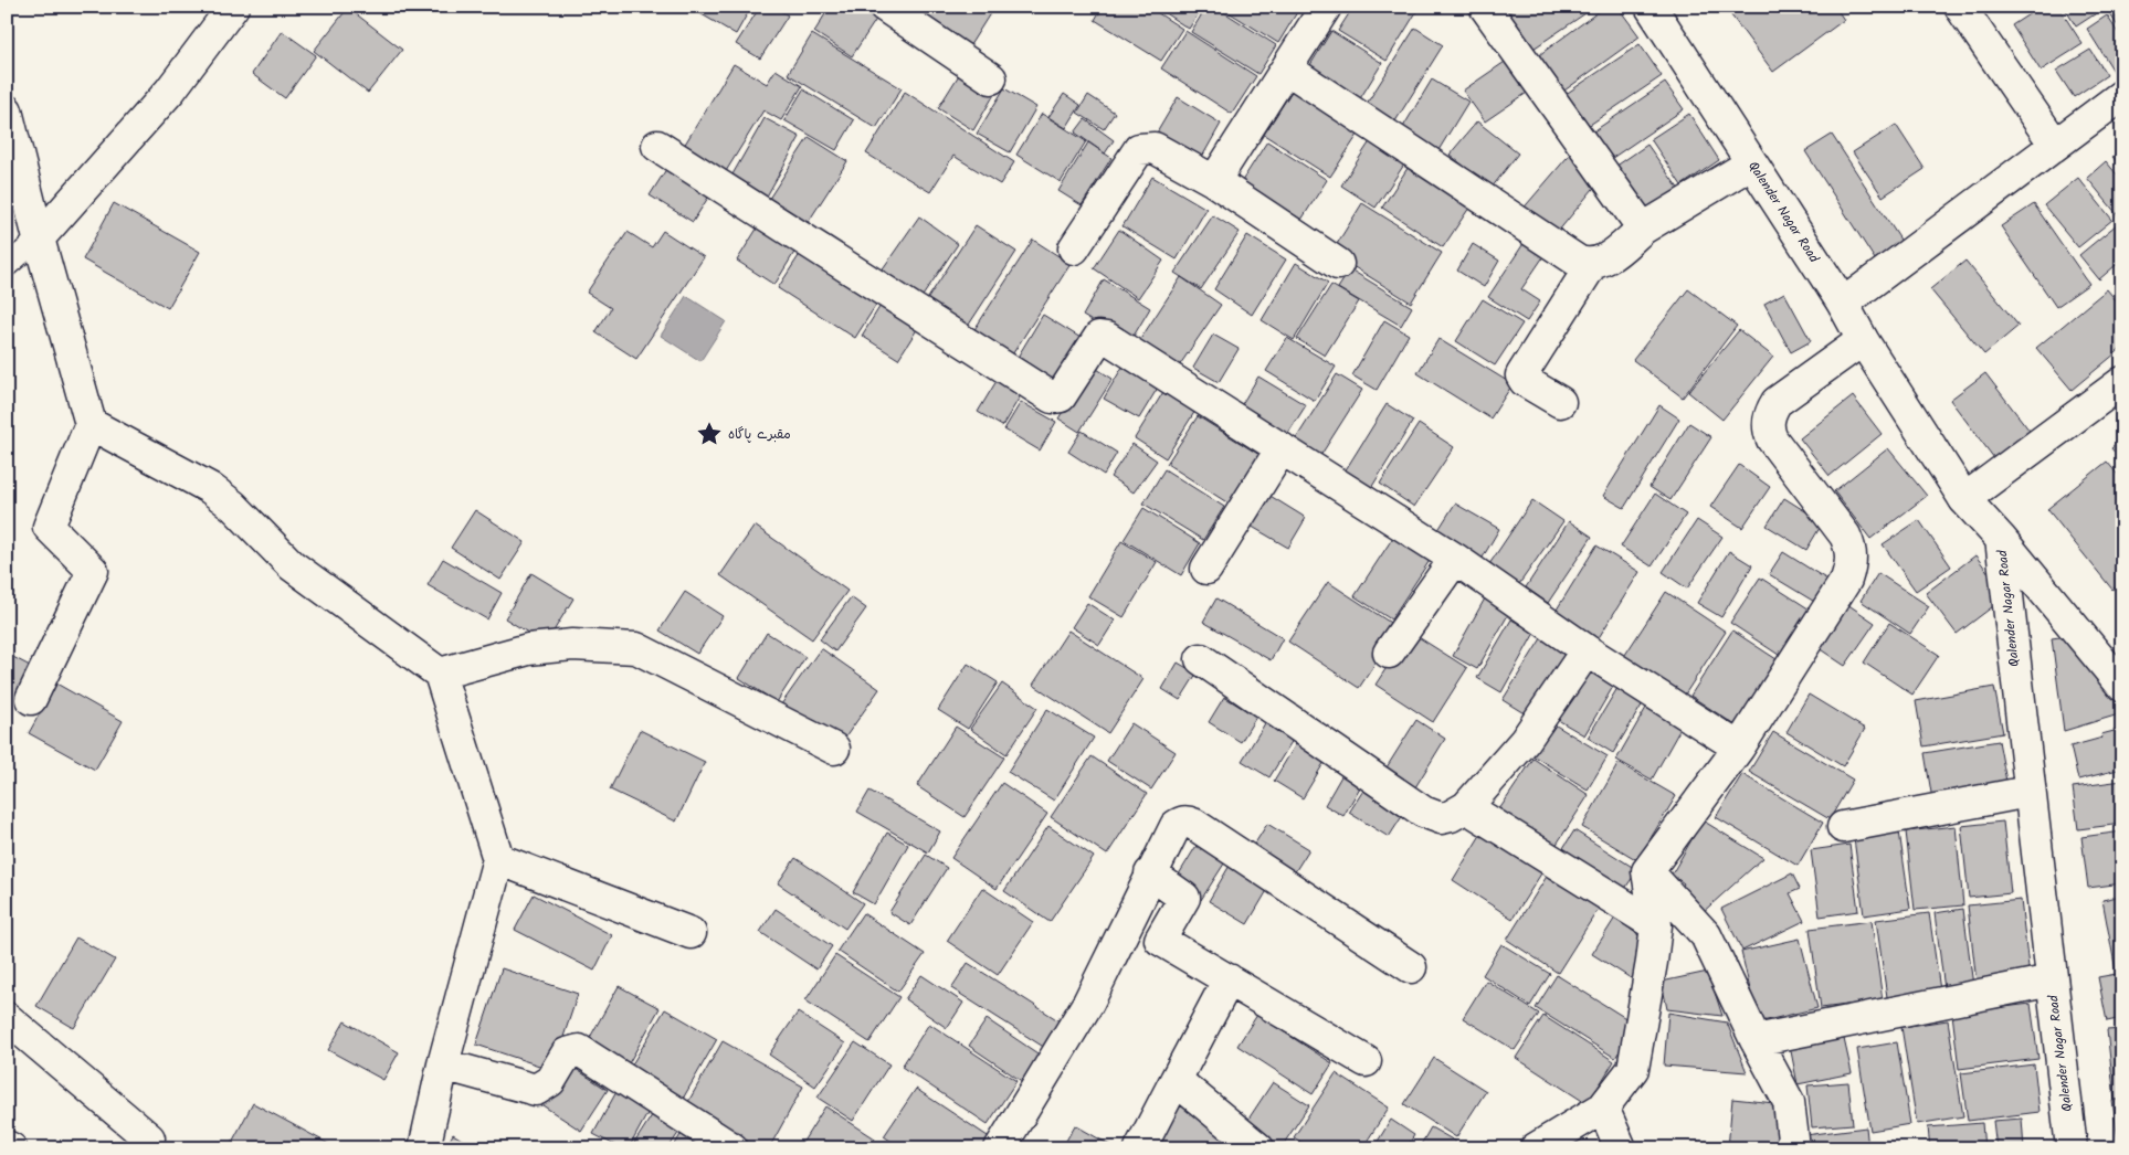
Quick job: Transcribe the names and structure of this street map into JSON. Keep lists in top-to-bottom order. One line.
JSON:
{"streets":{"street":["Qalender Nagar Road"]},"places":{"place":["مقبرے پاگاہ"]}}
